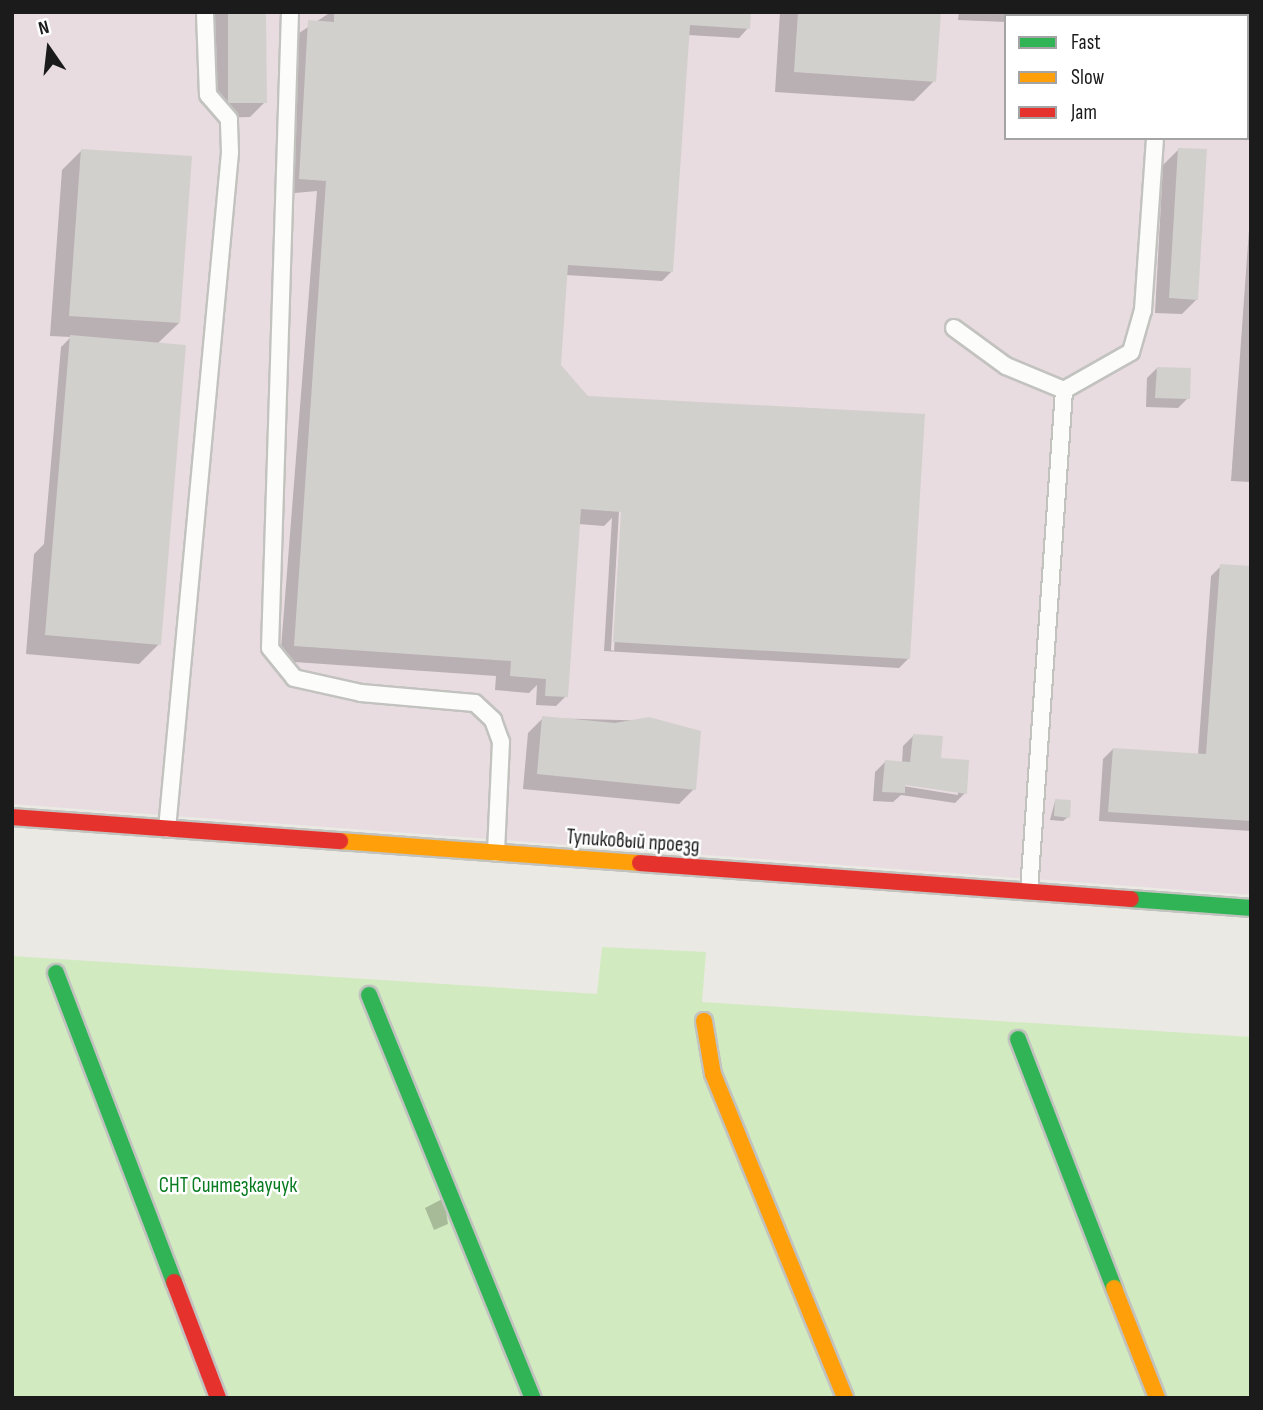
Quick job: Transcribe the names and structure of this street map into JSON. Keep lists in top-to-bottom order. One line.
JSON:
{"streets":{"street":["Тупиковый проезд"]},"parks":["СНТ Синтезкаучук"],"legend":["Fast","Slow","Jam"],"north":"top"}
